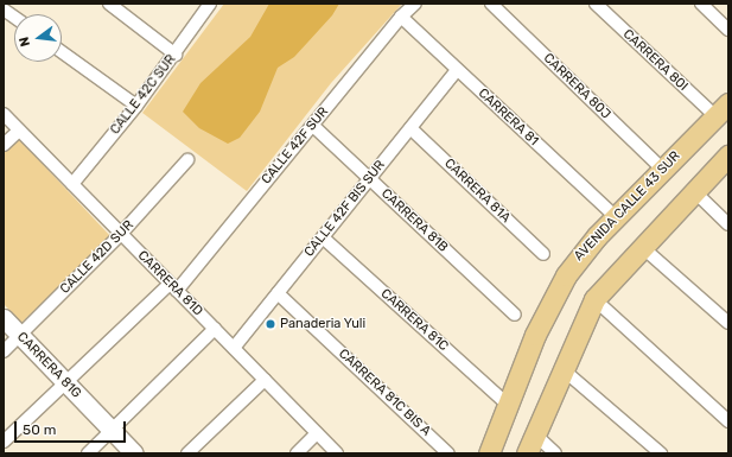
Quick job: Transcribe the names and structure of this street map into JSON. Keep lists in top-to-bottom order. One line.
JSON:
{"streets":{"main road":["AVENIDA CALLE 43 SUR"],"street":["CARRERA 80I","CARRERA 80J","CALLE 42C SUR","CARRERA 81","CALLE 42F SUR","CARRERA 81A","CALLE 42F BIS SUR","CARRERA 81B","CALLE 42D SUR","CARRERA 81D","CARRERA 81C","CARRERA 81G","CARRERA 81C BIS A"]},"crossings":[["CARRERA 80I","AVENIDA CALLE 43 SUR"],["CARRERA 80J","AVENIDA CALLE 43 SUR"],["CALLE 42C SUR","CARRERA 81D"],["CARRERA 81","CALLE 42F SUR"],["CARRERA 81","AVENIDA CALLE 43 SUR"],["CARRERA 81","CALLE 42F BIS SUR"],["CALLE 42F SUR","CARRERA 81B"],["CALLE 42F SUR","CARRERA 81D"],["CALLE 42F SUR","CARRERA 81G"],["CARRERA 81A","CALLE 42F BIS SUR"],["AVENIDA CALLE 43 SUR","CARRERA 81C"],["CALLE 42F BIS SUR","CARRERA 81B"],["CALLE 42F BIS SUR","CARRERA 81D"],["CALLE 42F BIS SUR","CARRERA 81C"],["CALLE 42F BIS SUR","CARRERA 81C BIS A"],["CALLE 42D SUR","CARRERA 81D"],["CALLE 42D SUR","CARRERA 81G"]],"places":["Panaderia Yuli"],"scale_bar":"50 m","north":"left"}
